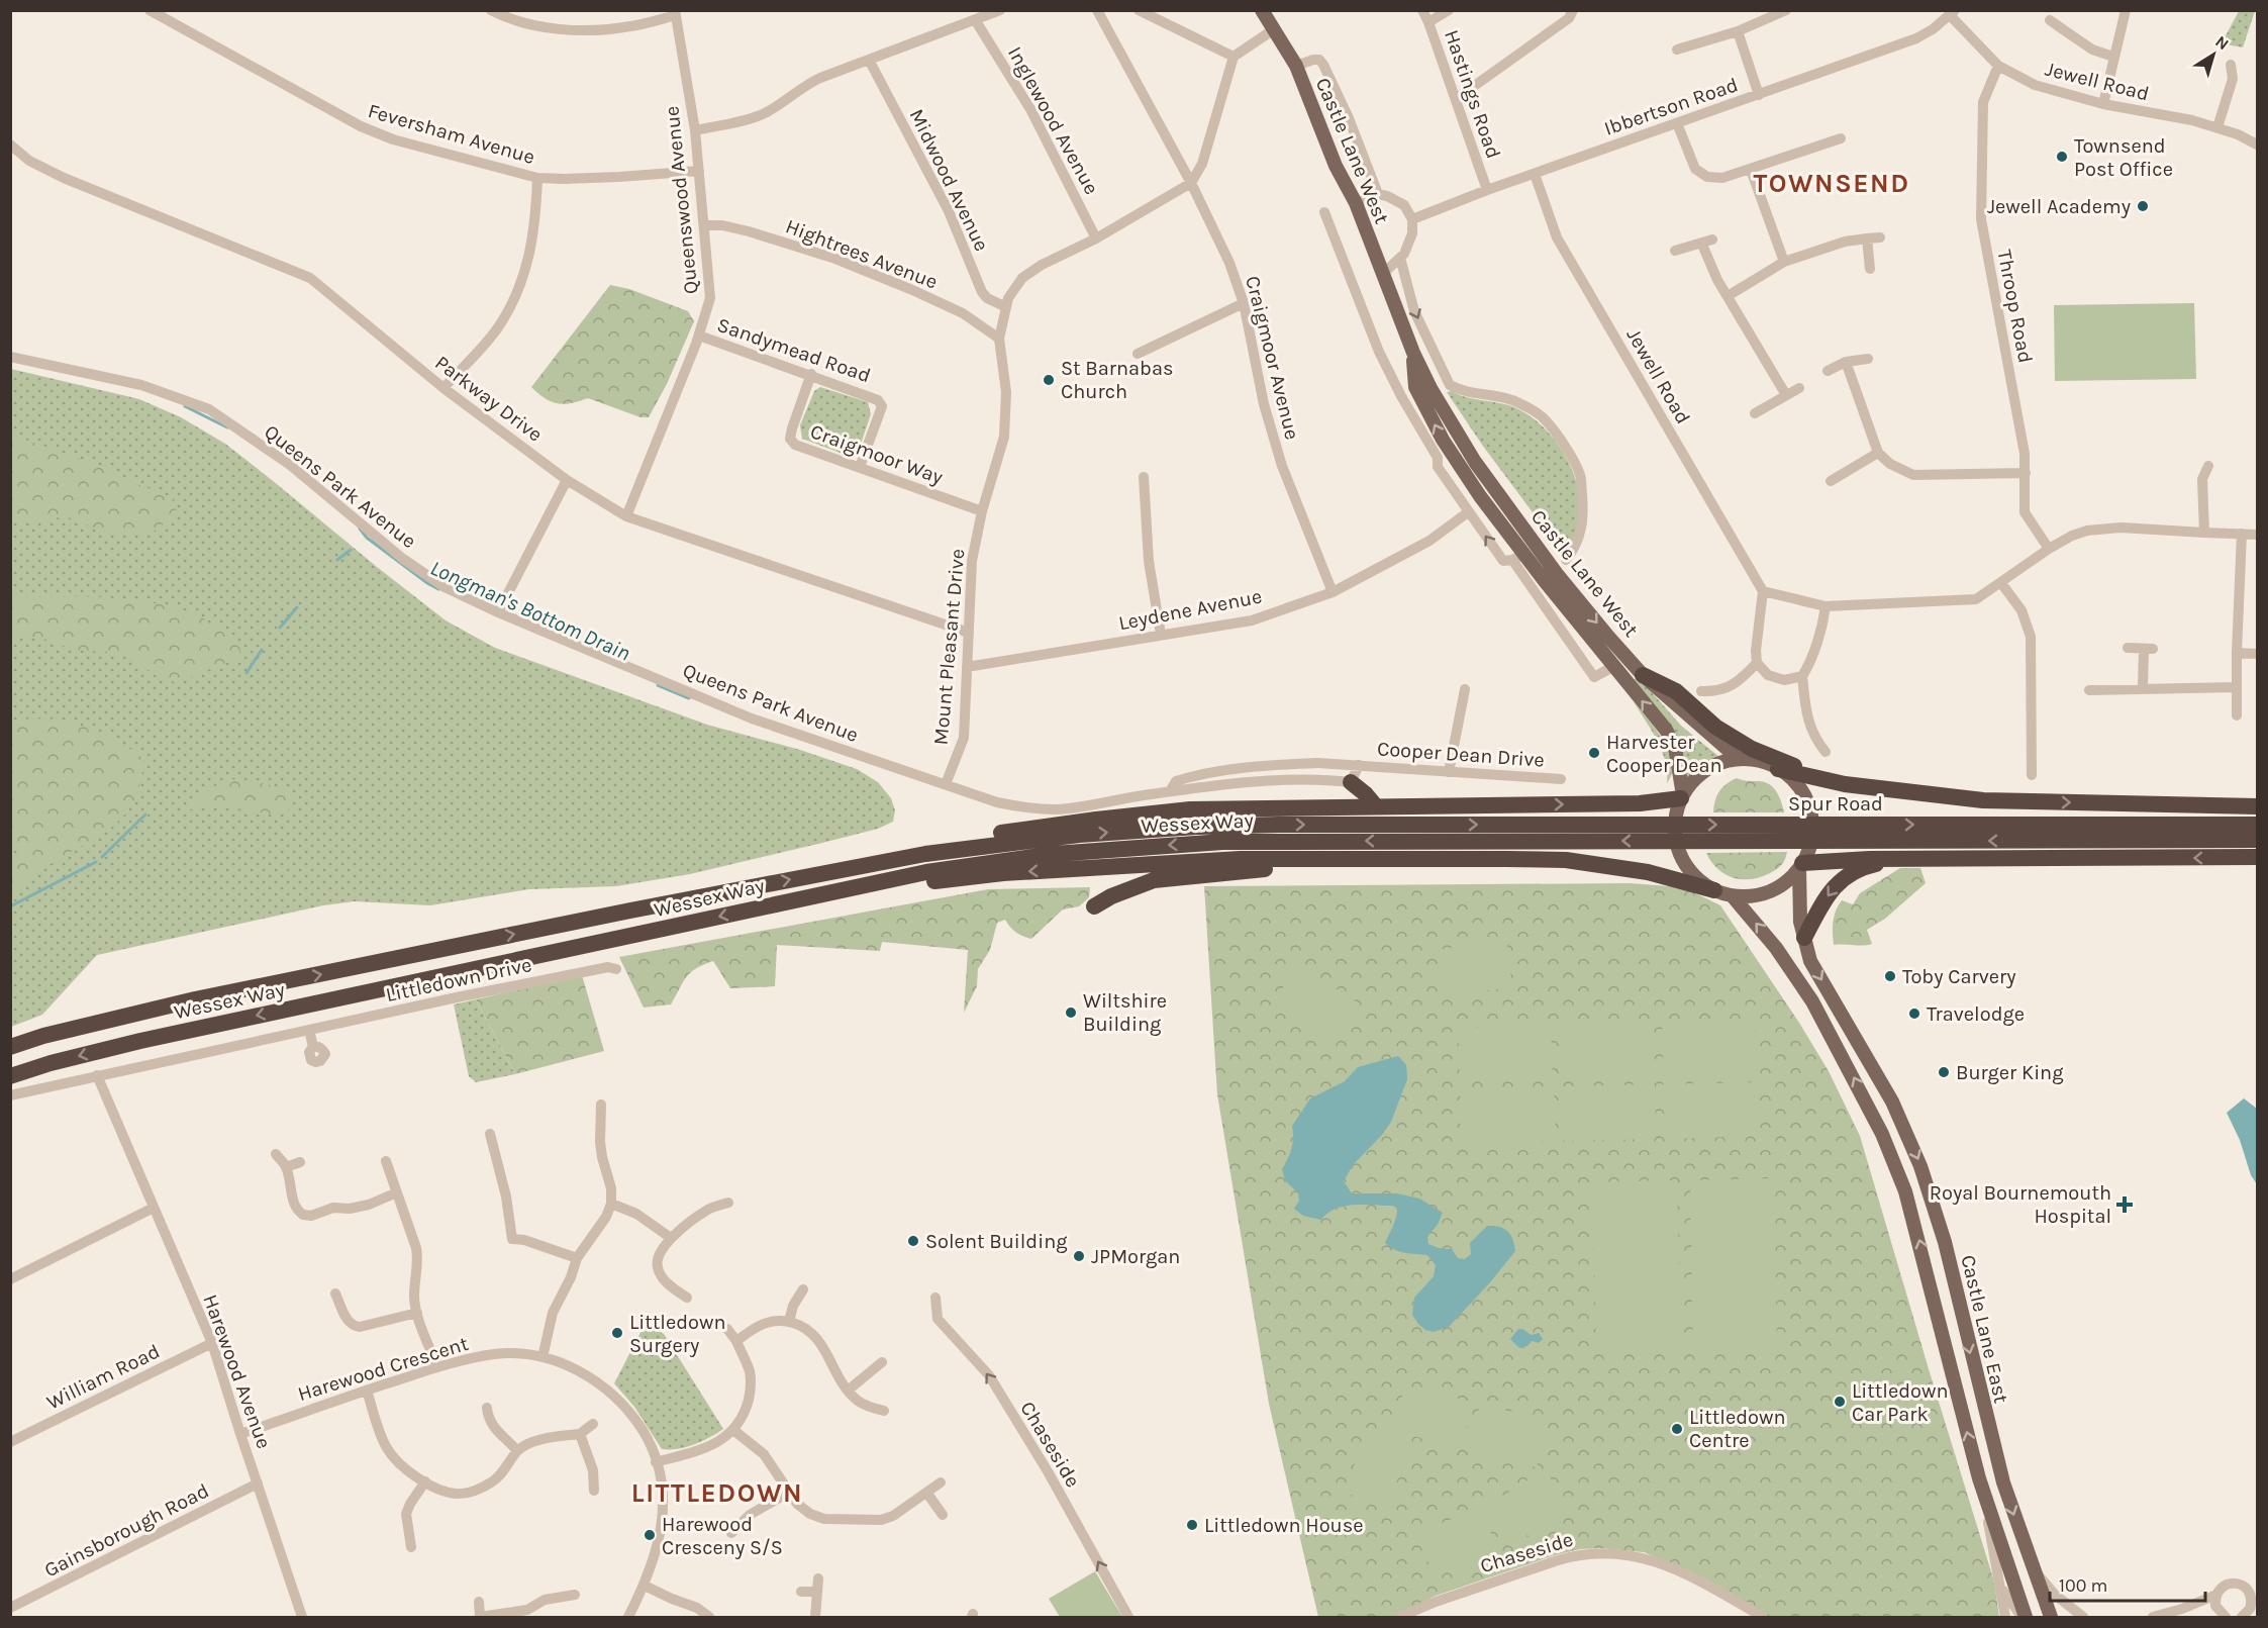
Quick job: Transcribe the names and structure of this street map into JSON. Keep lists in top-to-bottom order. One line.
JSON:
{"streets":{"highway":["Spur Road","Wessex Way"],"main road":["Castle Lane West","Castle Lane East"],"street":["Jewell Road","Hastings Road","Ibbertson Road","Inglewood Avenue","Feversham Avenue","Midwood Avenue","Queenswood Avenue","Hightrees Avenue","Throop Road","Sandymead Road","Craigmoor Avenue","Parkway Drive","Craigmoor Way","Queens Park Avenue","Leydene Avenue","Mount Pleasant Drive","Cooper Dean Drive","Littledown Drive","Harewood Crescent","Harewood Avenue","William Road","Chaseside","Gainsborough Road"]},"crossings":[["Jewell Road","Ibbertson Road"],["Jewell Road","Throop Road"],["Hastings Road","Ibbertson Road"],["Inglewood Avenue","Mount Pleasant Drive"],["Feversham Avenue","Queenswood Avenue"],["Castle Lane West","Leydene Avenue"],["Castle Lane West","Castle Lane East"],["Midwood Avenue","Mount Pleasant Drive"],["Queenswood Avenue","Hightrees Avenue"],["Queenswood Avenue","Sandymead Road"],["Queenswood Avenue","Parkway Drive"],["Hightrees Avenue","Mount Pleasant Drive"],["Sandymead Road","Craigmoor Way"],["Craigmoor Avenue","Leydene Avenue"],["Craigmoor Avenue","Mount Pleasant Drive"],["Parkway Drive","Mount Pleasant Drive"],["Craigmoor Way","Mount Pleasant Drive"],["Queens Park Avenue","Mount Pleasant Drive"],["Queens Park Avenue","Cooper Dean Drive"],["Leydene Avenue","Mount Pleasant Drive"],["Mount Pleasant Drive","Cooper Dean Drive"],["Spur Road","Wessex Way"],["Littledown Drive","Harewood Avenue"],["Harewood Crescent","Harewood Avenue"],["Harewood Avenue","William Road"],["Harewood Avenue","Gainsborough Road"]],"one_way":["Chaseside"],"districts":["TOWNSEND","LITTLEDOWN"],"water":["Longman's Bottom Drain"],"places":{"other":["Townsend Post Office","Jewell Academy","St Barnabas Church","Harvester Cooper Dean","Toby Carvery","Wiltshire Building","Travelodge","Burger King","Solent Building","JPMorgan","Littledown Surgery","Littledown Car Park","Littledown Centre","Littledown House","Harewood Cresceny S/S"],"health":["Royal Bournemouth Hospital"]},"scale_bar":"100 m","north":"top right"}
